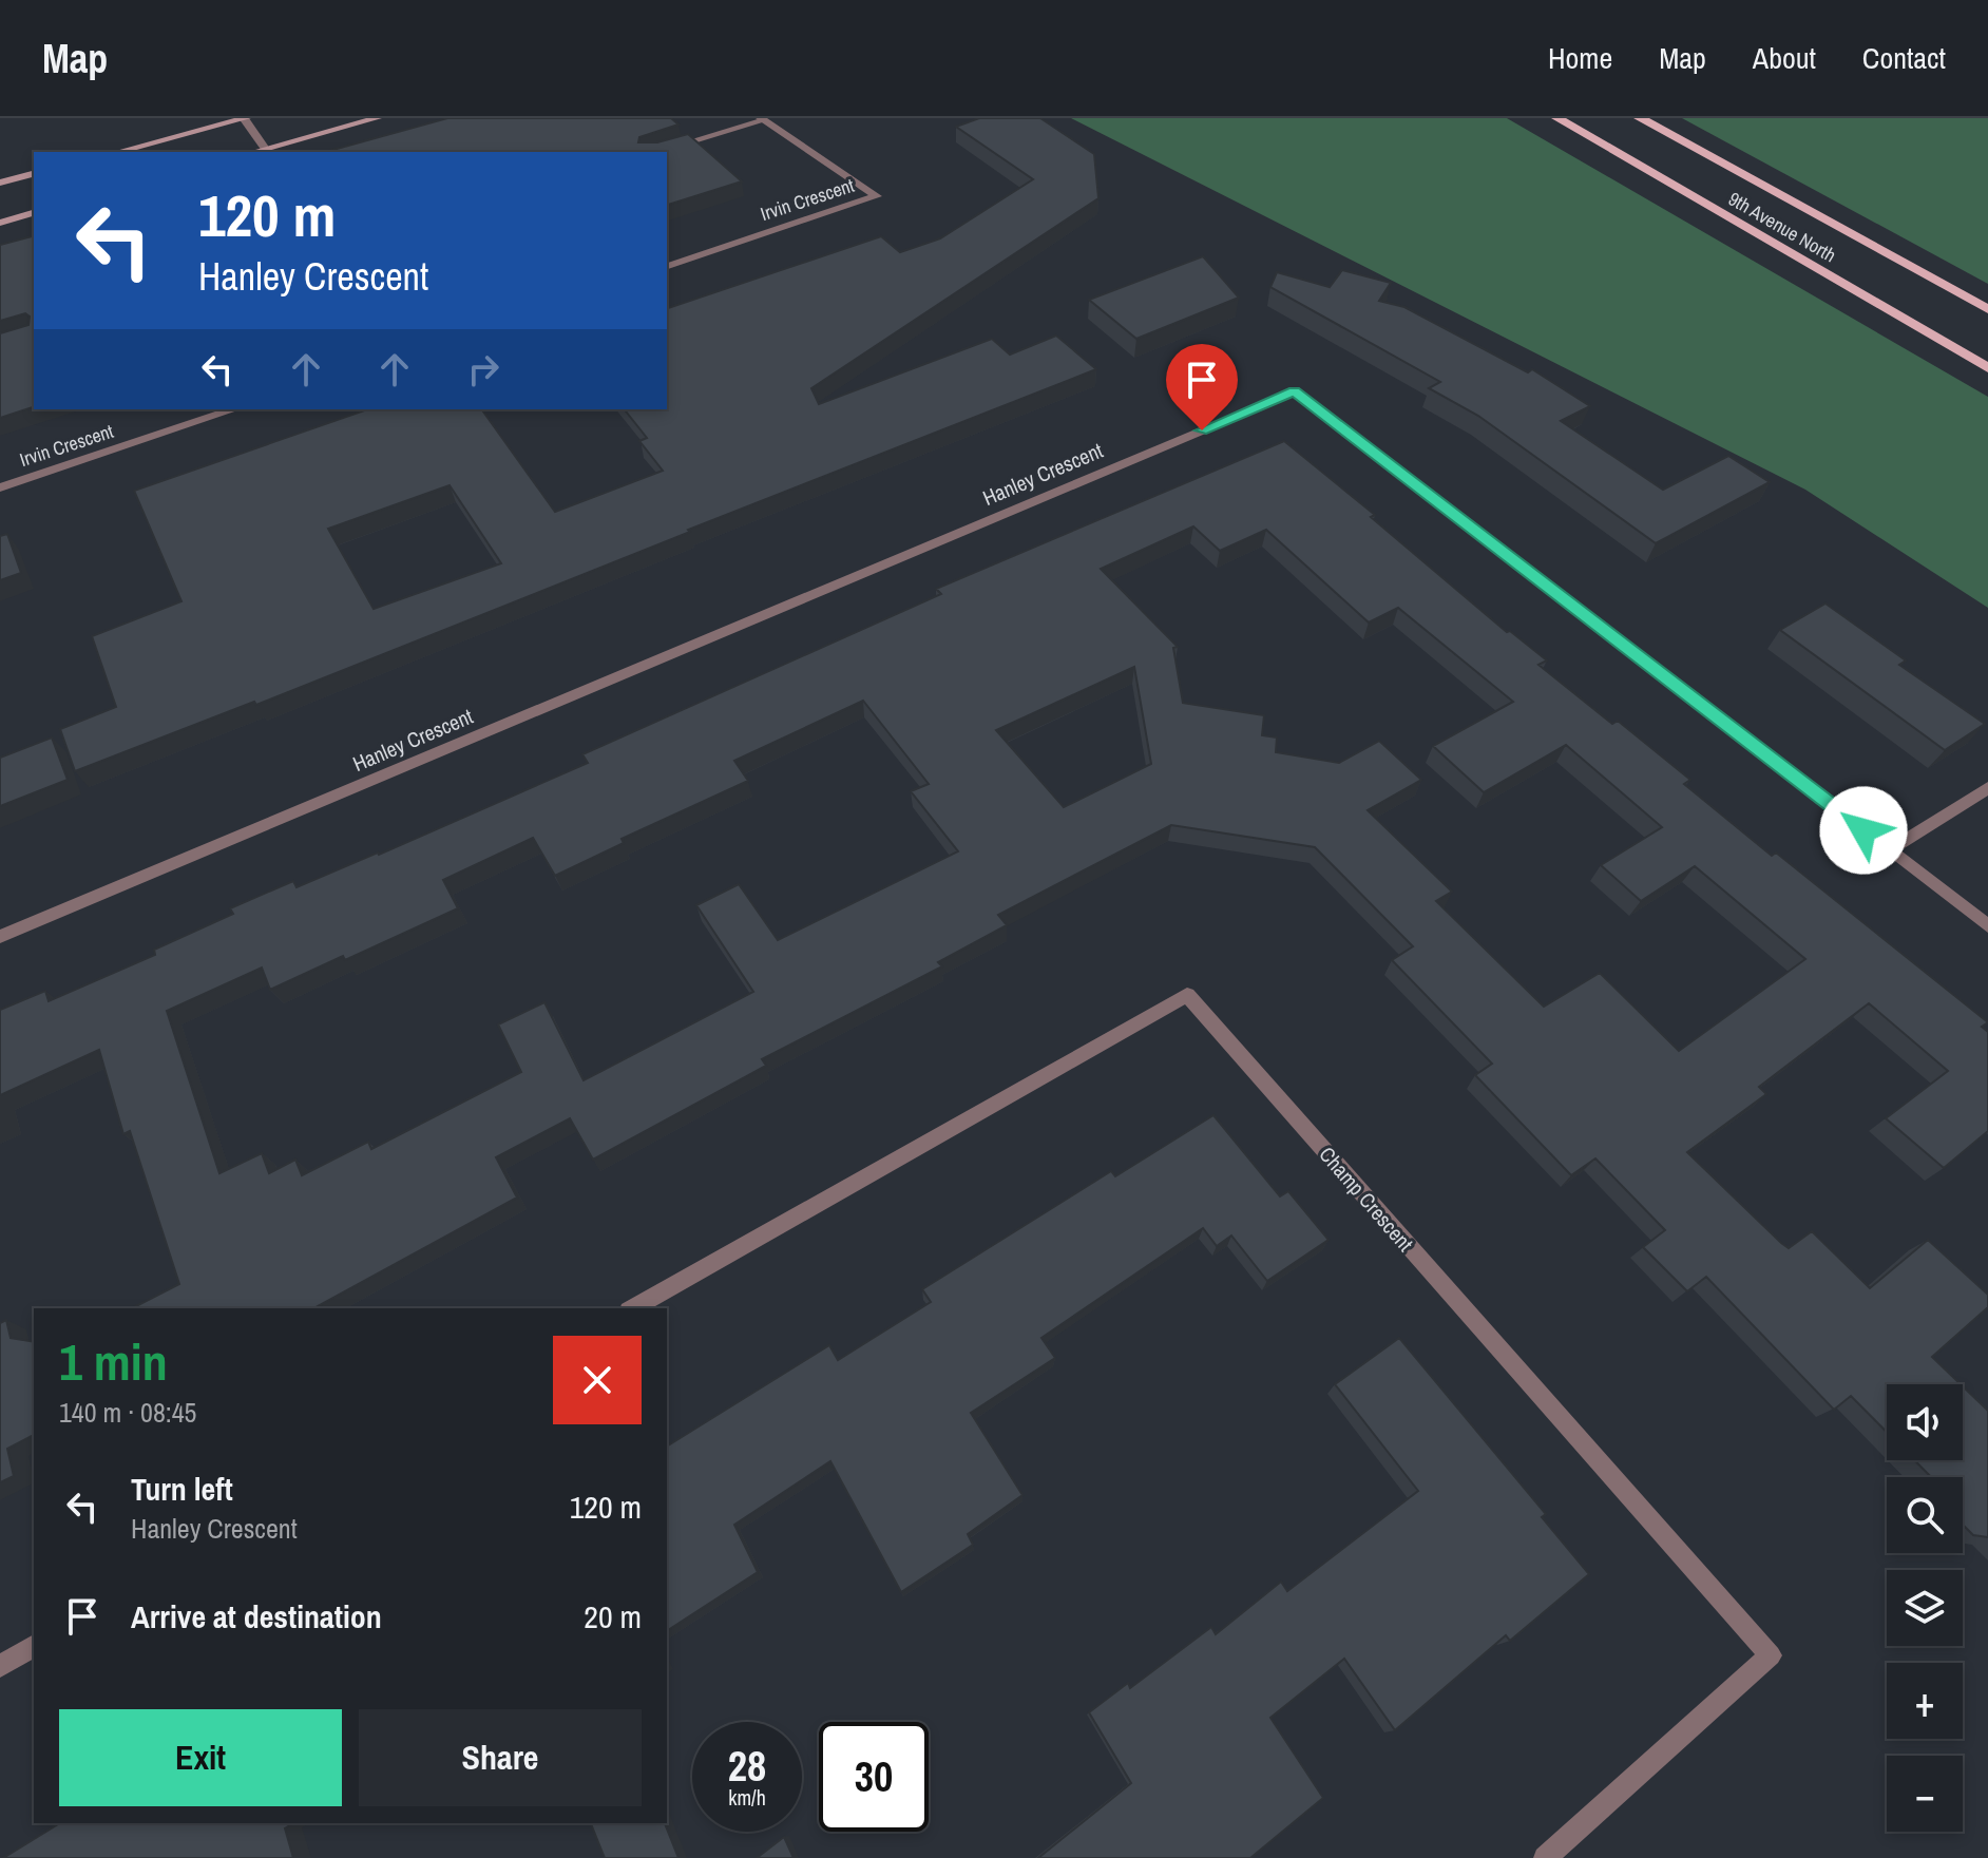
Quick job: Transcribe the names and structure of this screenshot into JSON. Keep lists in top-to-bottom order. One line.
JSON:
{"streets":{"main road":["9th Avenue North"],"street":["Irvin Crescent","Hanley Crescent","Champ Crescent"]},"page":{"header":"Map","nav":["Home","Map","About","Contact"],"turn":["120 m","Hanley Crescent"],"heading":["1 min","140 m · 08:45"],"map_buttons":["+","−"],"list":[{"name":"Turn left","note":"Hanley Crescent","value":"120 m"},{"name":"Arrive at destination","value":"20 m"}],"buttons":["Exit","Share"],"speed":"28 km/h","limit":"30"}}
